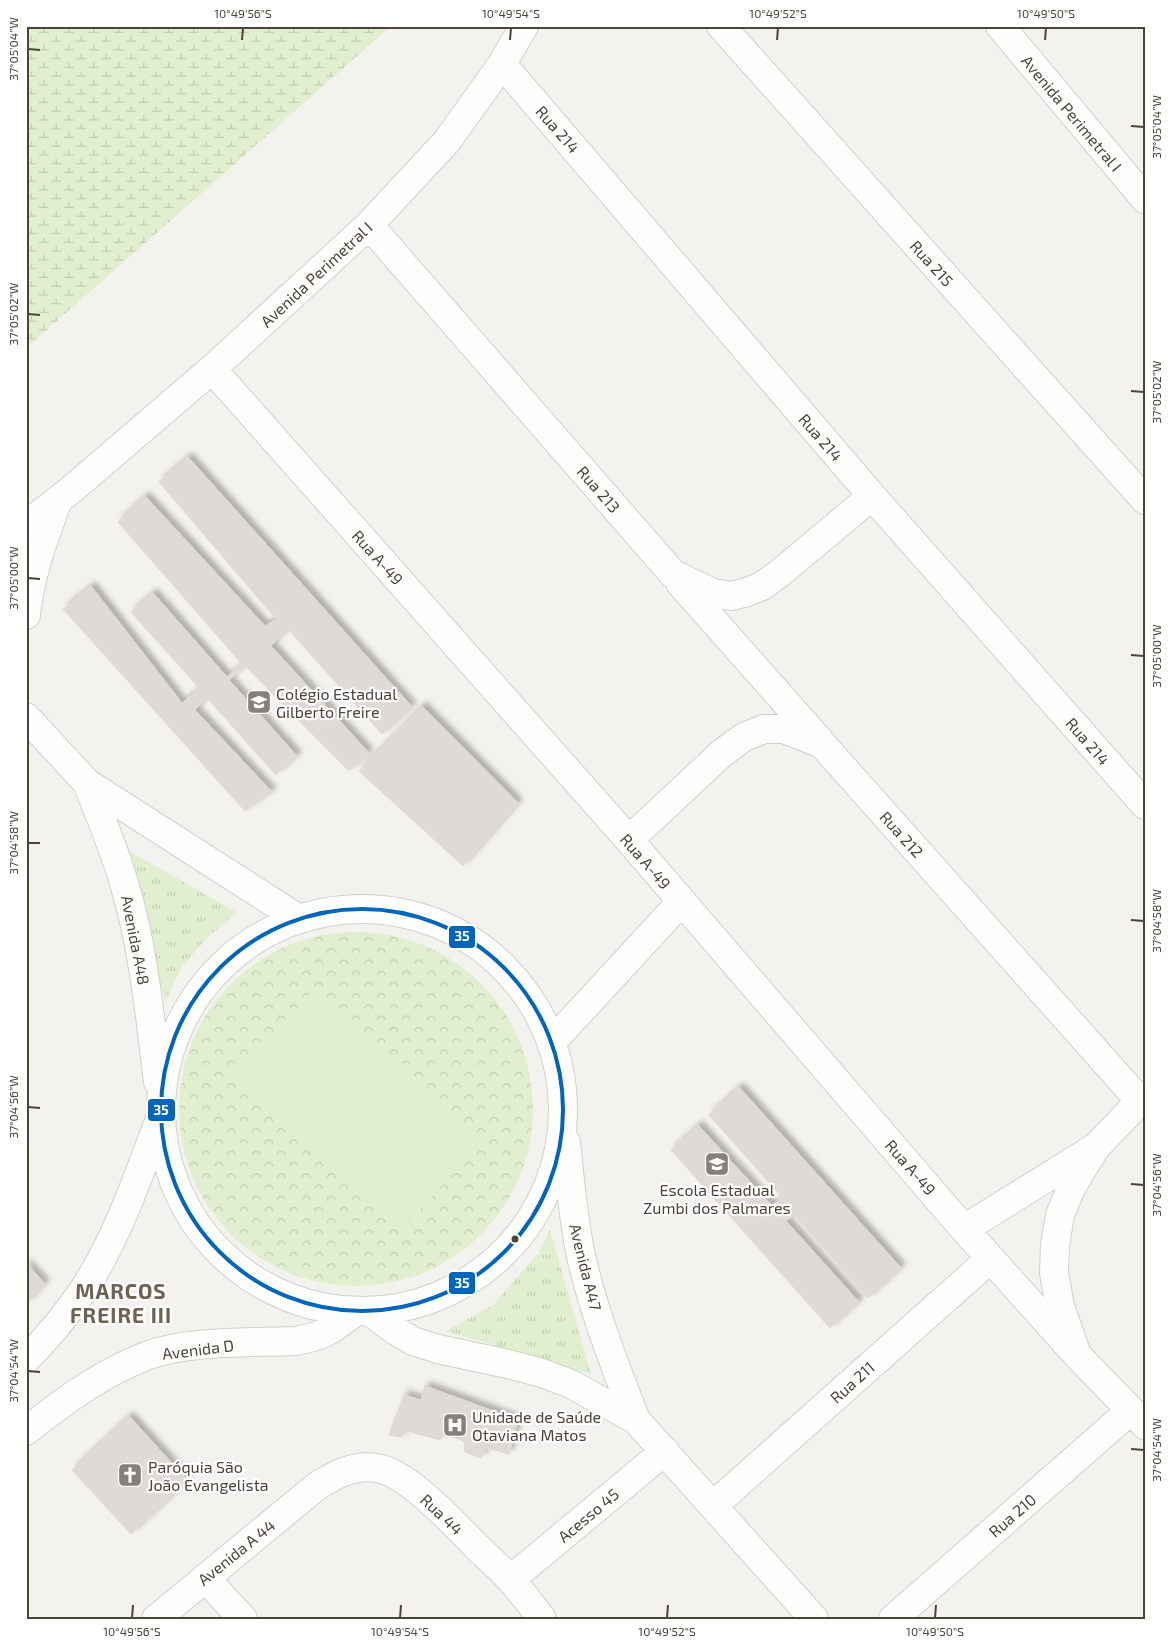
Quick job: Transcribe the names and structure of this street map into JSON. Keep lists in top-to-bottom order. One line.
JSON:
{"streets":{"street":["Avenida Perimetral I","Rua 214","Rua 215","Rua 213","Rua A-49","Rua 212","Avenida A48","Avenida A47","Avenida D","Rua 211","Rua 44","Acesso 45","Rua 210","Avenida A 44"]},"crossings":[["Avenida Perimetral I","Rua 214"],["Avenida Perimetral I","Rua 213"],["Avenida Perimetral I","Rua A-49"],["Rua 214","Rua 213"],["Rua A-49","Rua 212"],["Rua A-49","Rua 211"],["Avenida A47","Avenida D"],["Avenida A47","Rua 211"],["Avenida A47","Acesso 45"],["Rua 44","Acesso 45"],["Rua 44","Avenida A 44"]],"districts":["MARCOS FREIRE III"],"places":{"school or university":["Colégio Estadual Gilberto Freire","Escola Estadual Zumbi dos Palmares"],"hospital":["Unidade de Saúde Otaviana Matos"],"church":["Paróquia São João Evangelista"]},"lines":["transit line 35"],"coordinates":["10°49'56\"S","10°49'54\"S","10°49'52\"S","10°49'50\"S","37°05'04\"W","37°05'02\"W","37°05'00\"W","37°04'58\"W","37°04'56\"W","37°04'54\"W"]}
